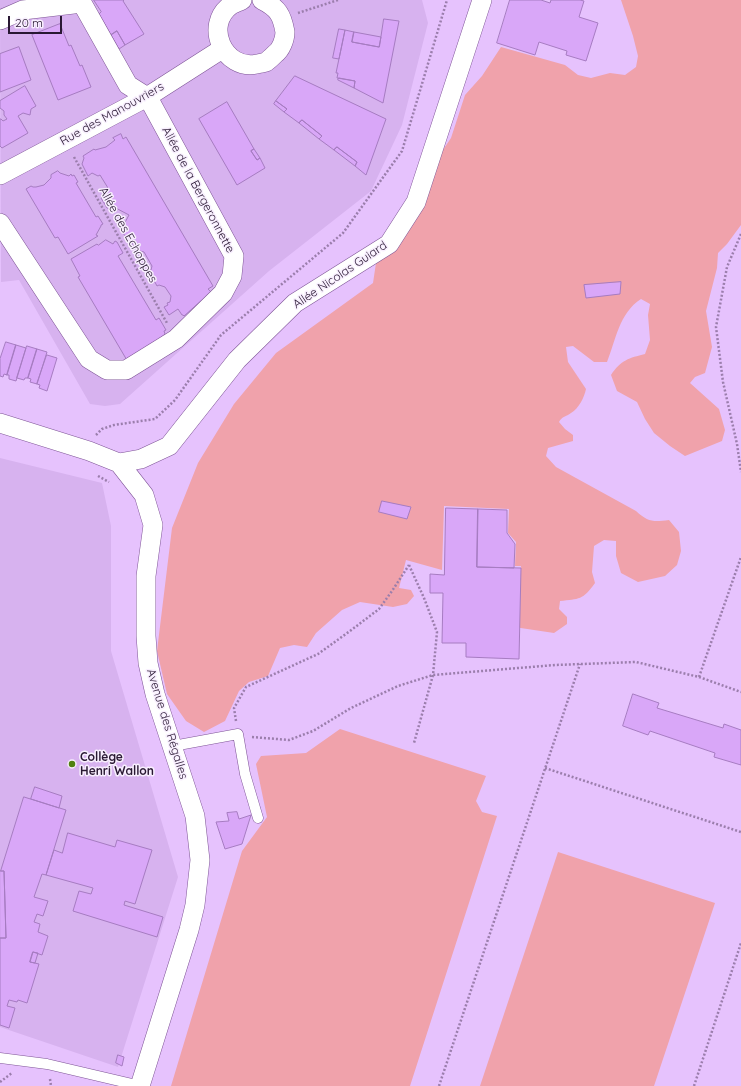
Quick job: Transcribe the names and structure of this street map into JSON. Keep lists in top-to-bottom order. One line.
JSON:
{"streets":{"street":["Rue des Manouvriers","Allée de la Bergeronnette","Allée Nicolas Guiard","Avenue des Régalles"],"path":["Allée des Echoppes"]},"crossings":[["Rue des Manouvriers","Allée de la Bergeronnette"],["Rue des Manouvriers","Allée des Echoppes"],["Allée de la Bergeronnette","Allée des Echoppes"],["Allée Nicolas Guiard","Avenue des Régalles"]],"places":["Collège Henri Wallon"],"scale_bar":"20 m"}
